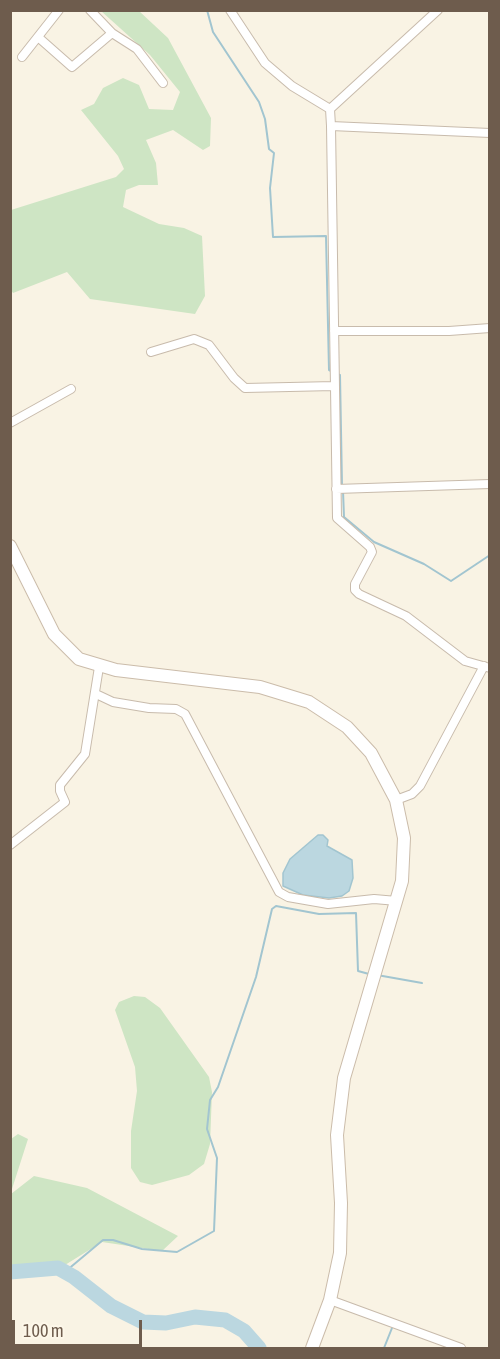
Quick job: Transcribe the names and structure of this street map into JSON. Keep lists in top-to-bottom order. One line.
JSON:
{"scale_bar":"100 m"}
